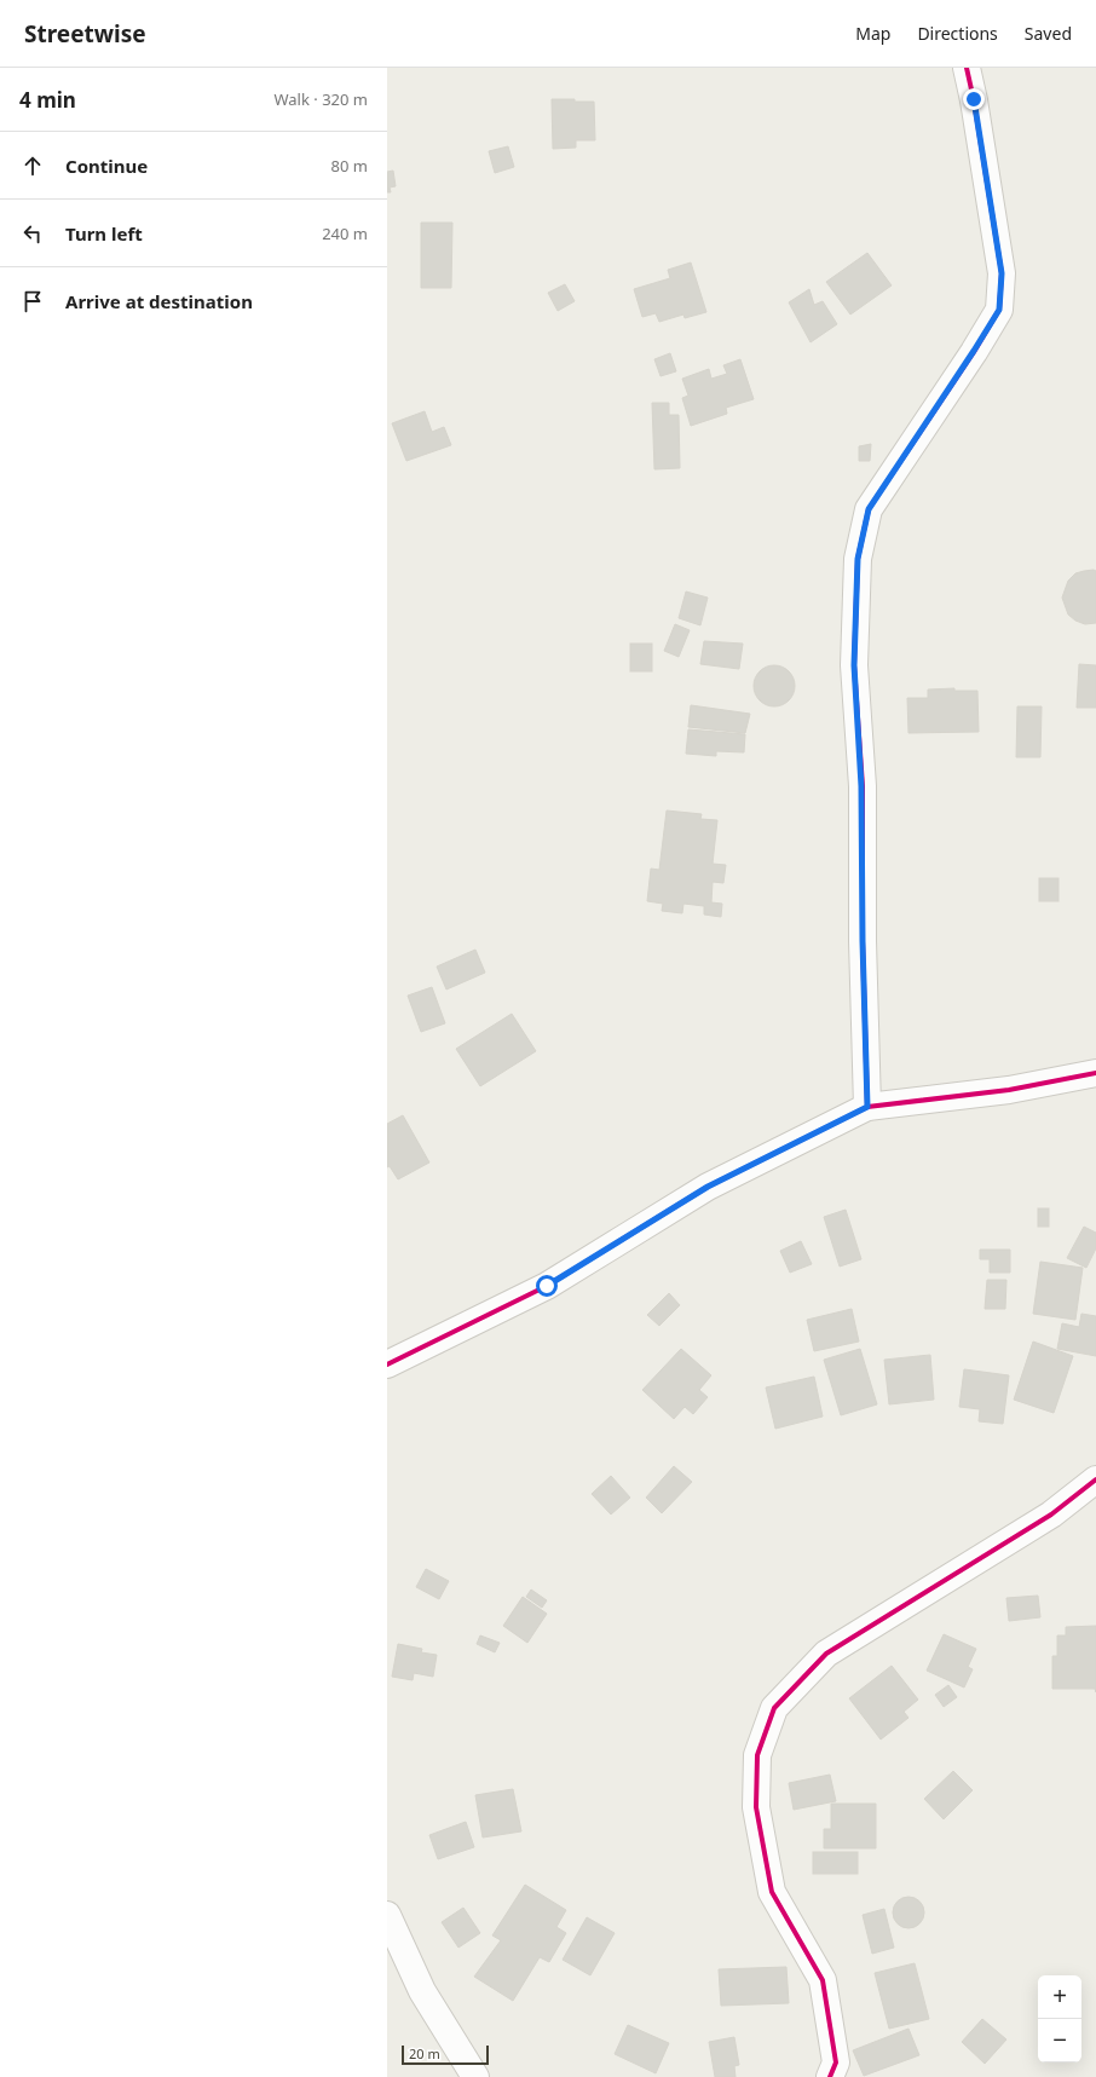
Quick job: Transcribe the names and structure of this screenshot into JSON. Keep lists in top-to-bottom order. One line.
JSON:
{"scale_bar":"20 m","page":{"header":"Streetwise","nav":["Map","Directions","Saved"],"heading":["4 min","Walk · 320 m"],"list":[["Continue","80 m"],["Turn left","240 m"],"Arrive at destination"],"map_buttons":["+","−"],"scale":"20 m"}}
